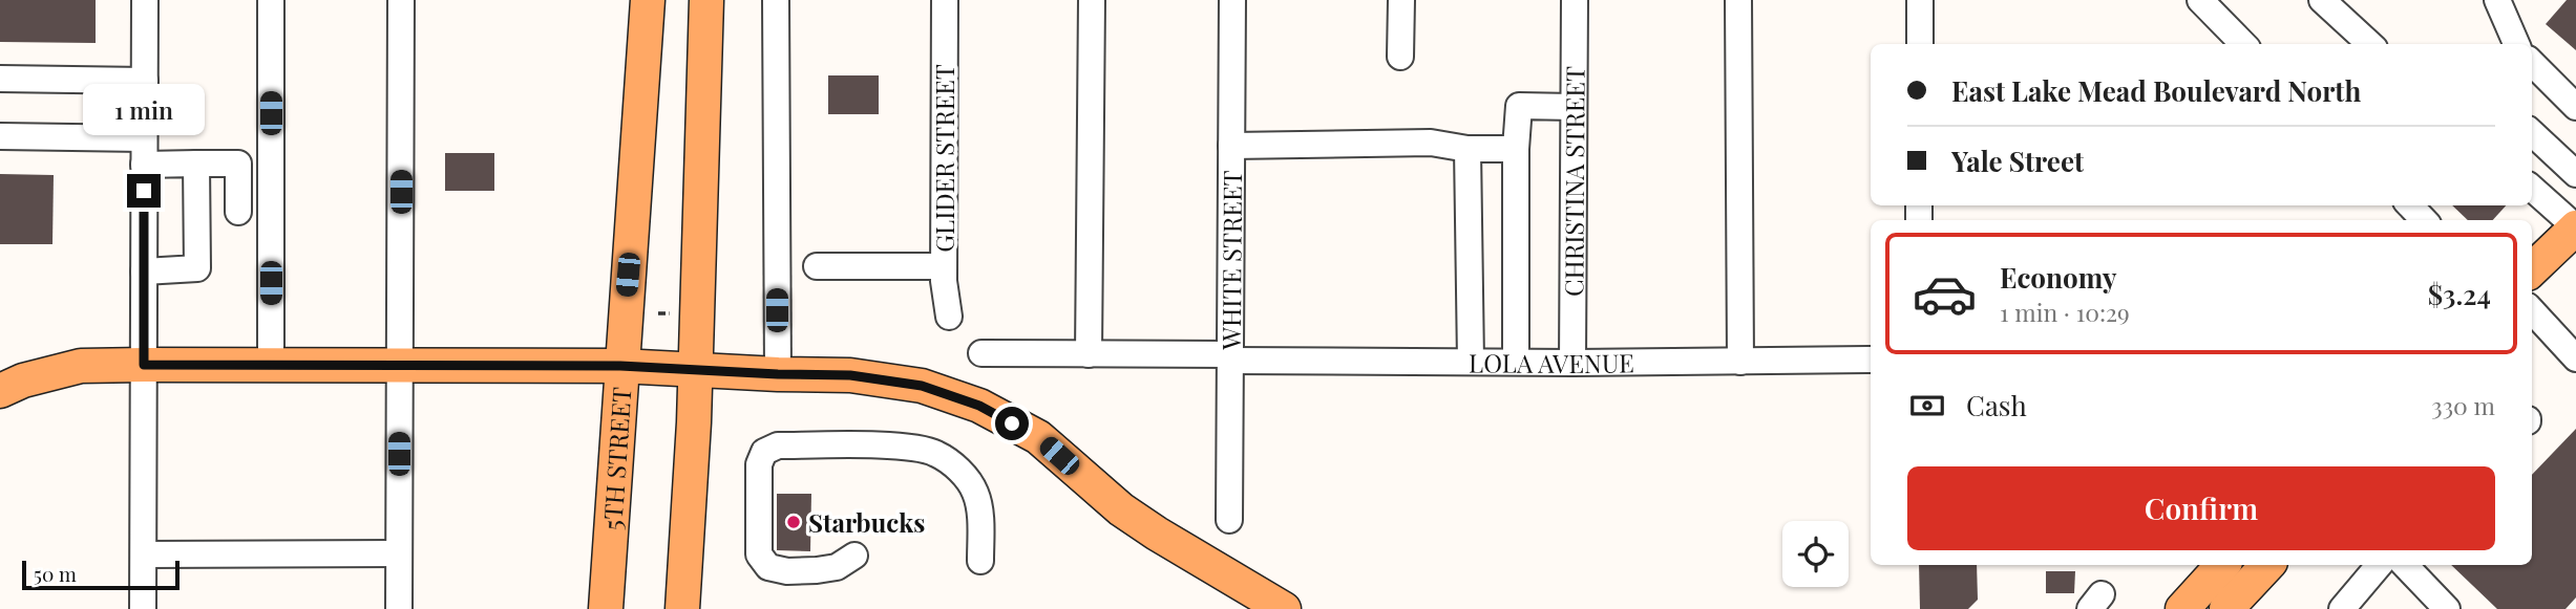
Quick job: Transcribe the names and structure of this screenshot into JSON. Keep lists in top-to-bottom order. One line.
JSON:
{"streets":{"main road":["5TH STREET"],"street":["GLIDER STREET","CHRISTINA STREET","WHITE STREET","LOLA AVENUE"]},"crossings":[["CHRISTINA STREET","LOLA AVENUE"],["WHITE STREET","LOLA AVENUE"]],"places":["Starbucks"],"scale_bar":"50 m","page":{"banner":["East Lake Mead Boulevard North","Yale Street"],"bubble":"1 min","list":[{"name":"Economy","note":"1 min · 10:29","value":"$3.24"}],"pay":["Cash","330 m"],"buttons":"Confirm","scale":"50 m"}}
